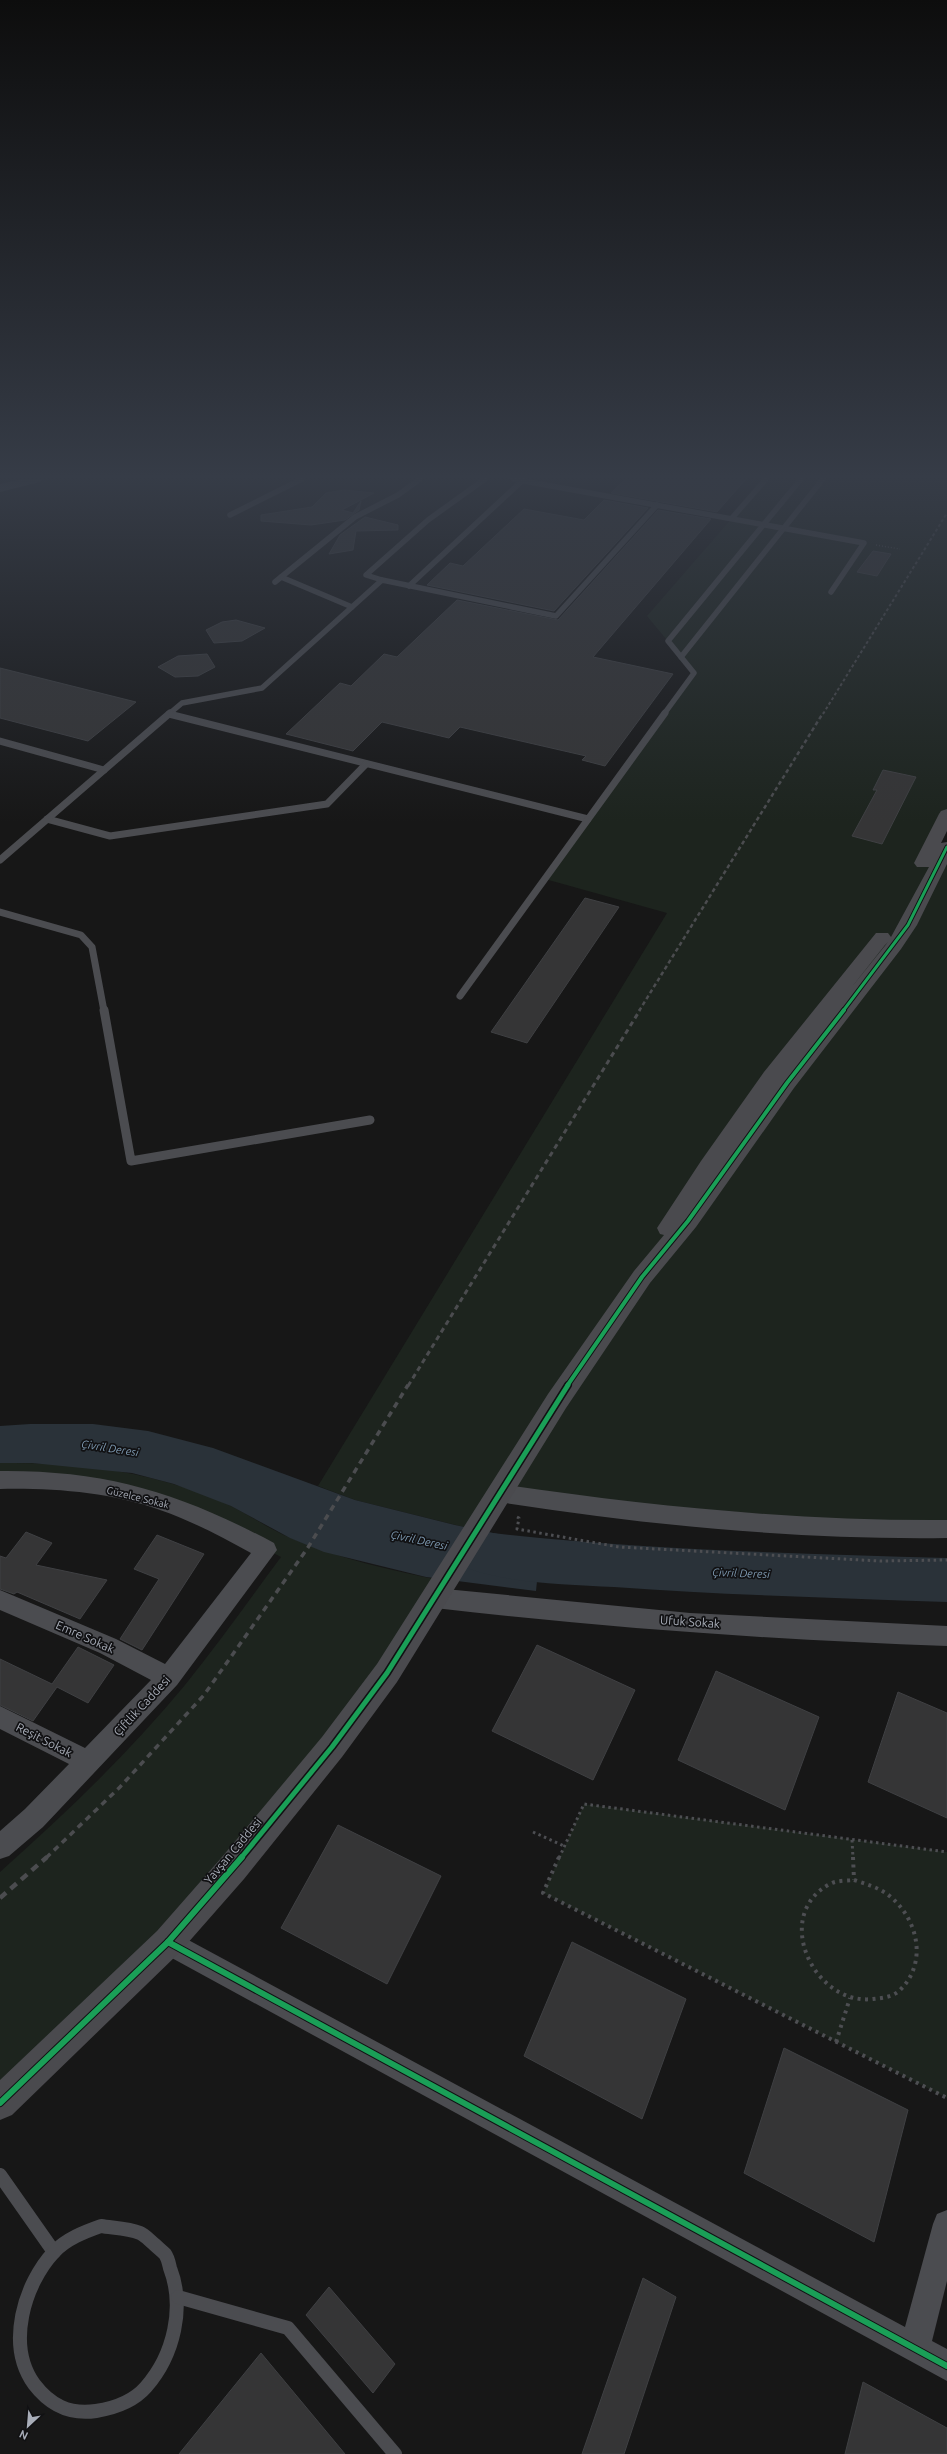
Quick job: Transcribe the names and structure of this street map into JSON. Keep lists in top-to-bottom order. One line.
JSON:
{"streets":{"street":["Güzelce Sokak","Ufuk Sokak","Emre Sokak","Çiftlik Caddesi","Reşit Sokak","Yavşan Caddesi"]},"crossings":[["Güzelce Sokak","Çiftlik Caddesi"],["Ufuk Sokak","Yavşan Caddesi"],["Emre Sokak","Çiftlik Caddesi"],["Çiftlik Caddesi","Reşit Sokak"]],"water":["Çivril Deresi"],"north":"bottom left"}
